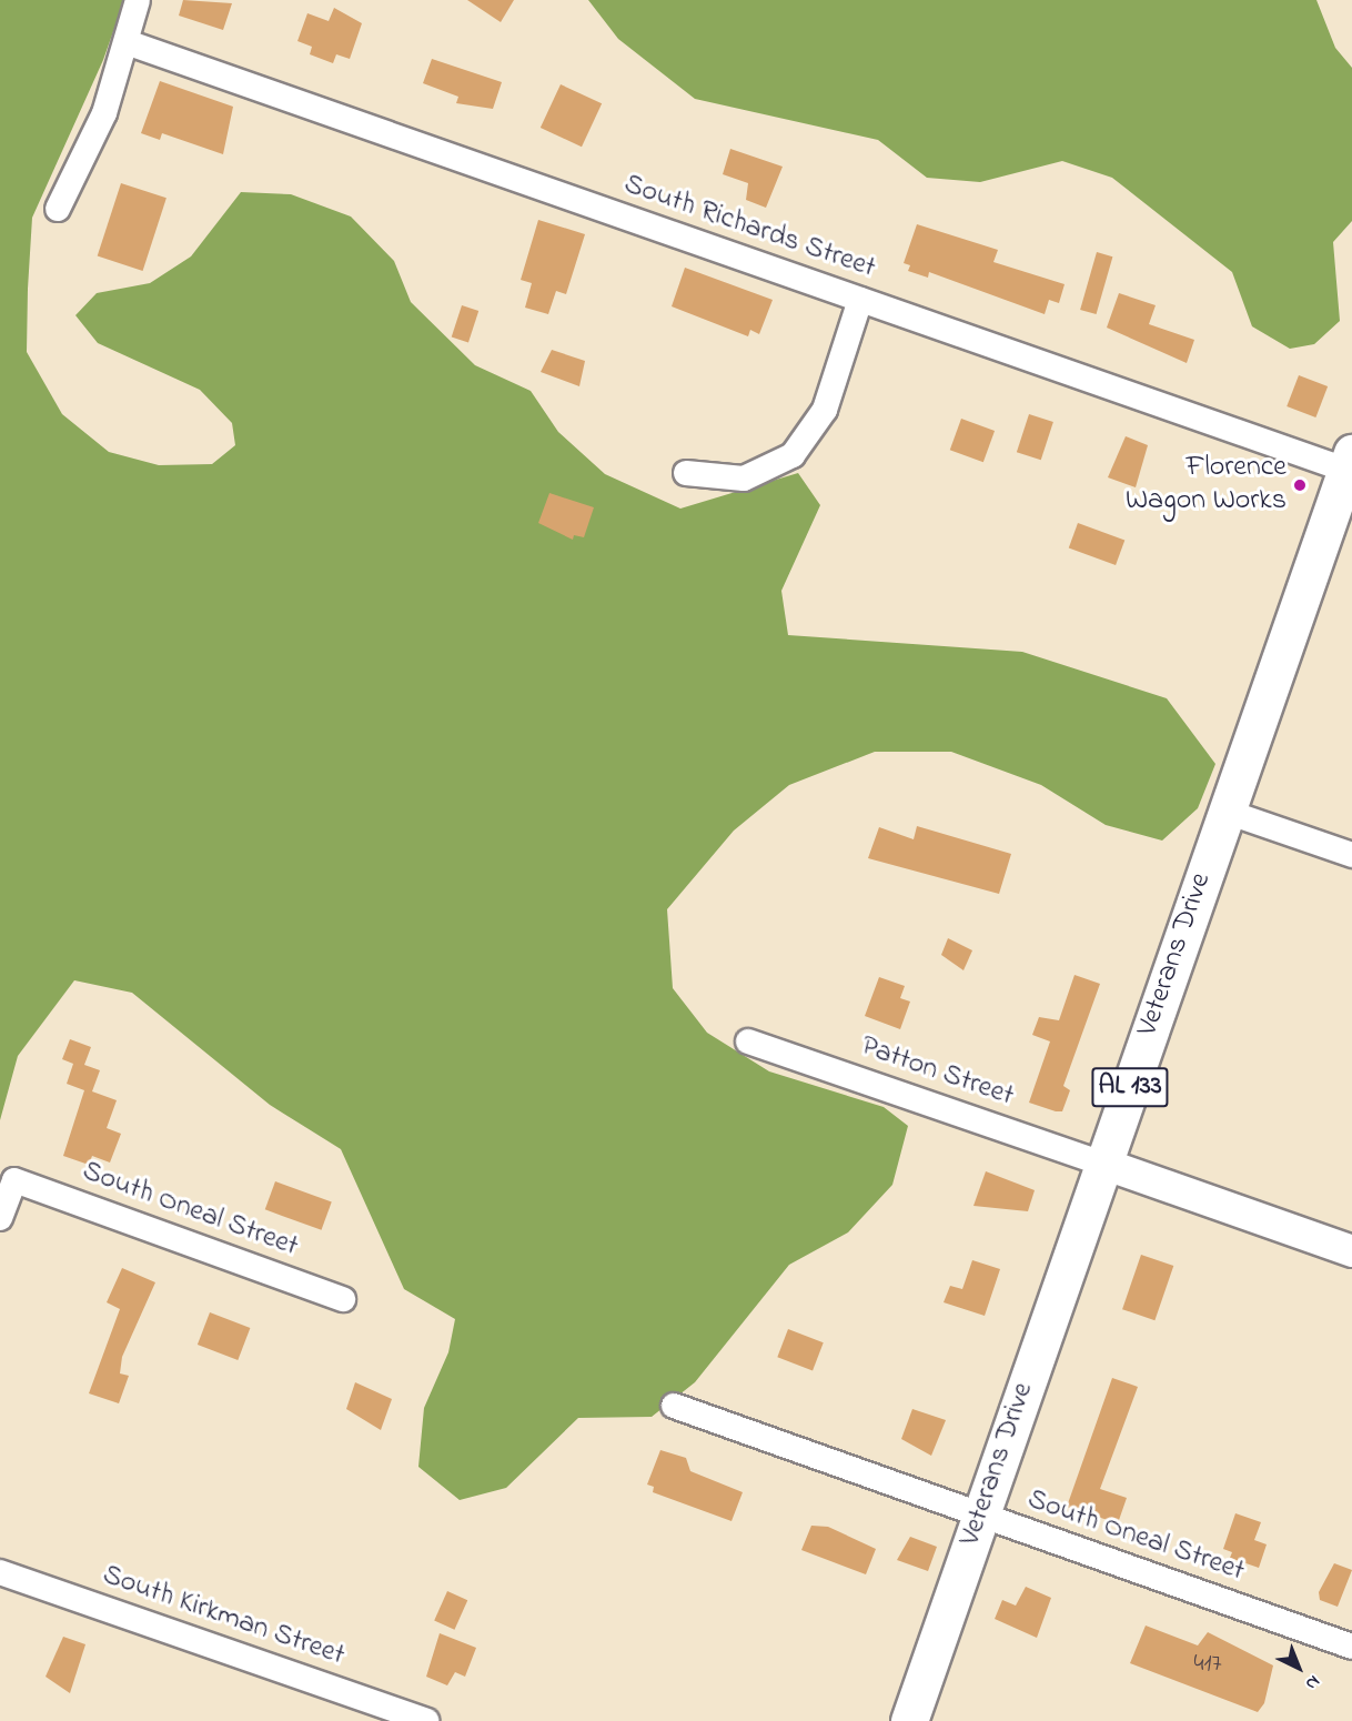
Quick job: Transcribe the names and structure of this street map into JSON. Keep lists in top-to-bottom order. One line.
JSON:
{"streets":{"main road":["Veterans Drive","AL 133"],"street":["South Richards Street","Patton Street","South Oneal Street","South Kirkman Street"]},"crossings":[["South Richards Street","Veterans Drive"],["Veterans Drive","Patton Street"],["Veterans Drive","South Oneal Street"]],"places":["Florence Wagon Works"],"house_numbers":["417"],"north":"bottom right"}
